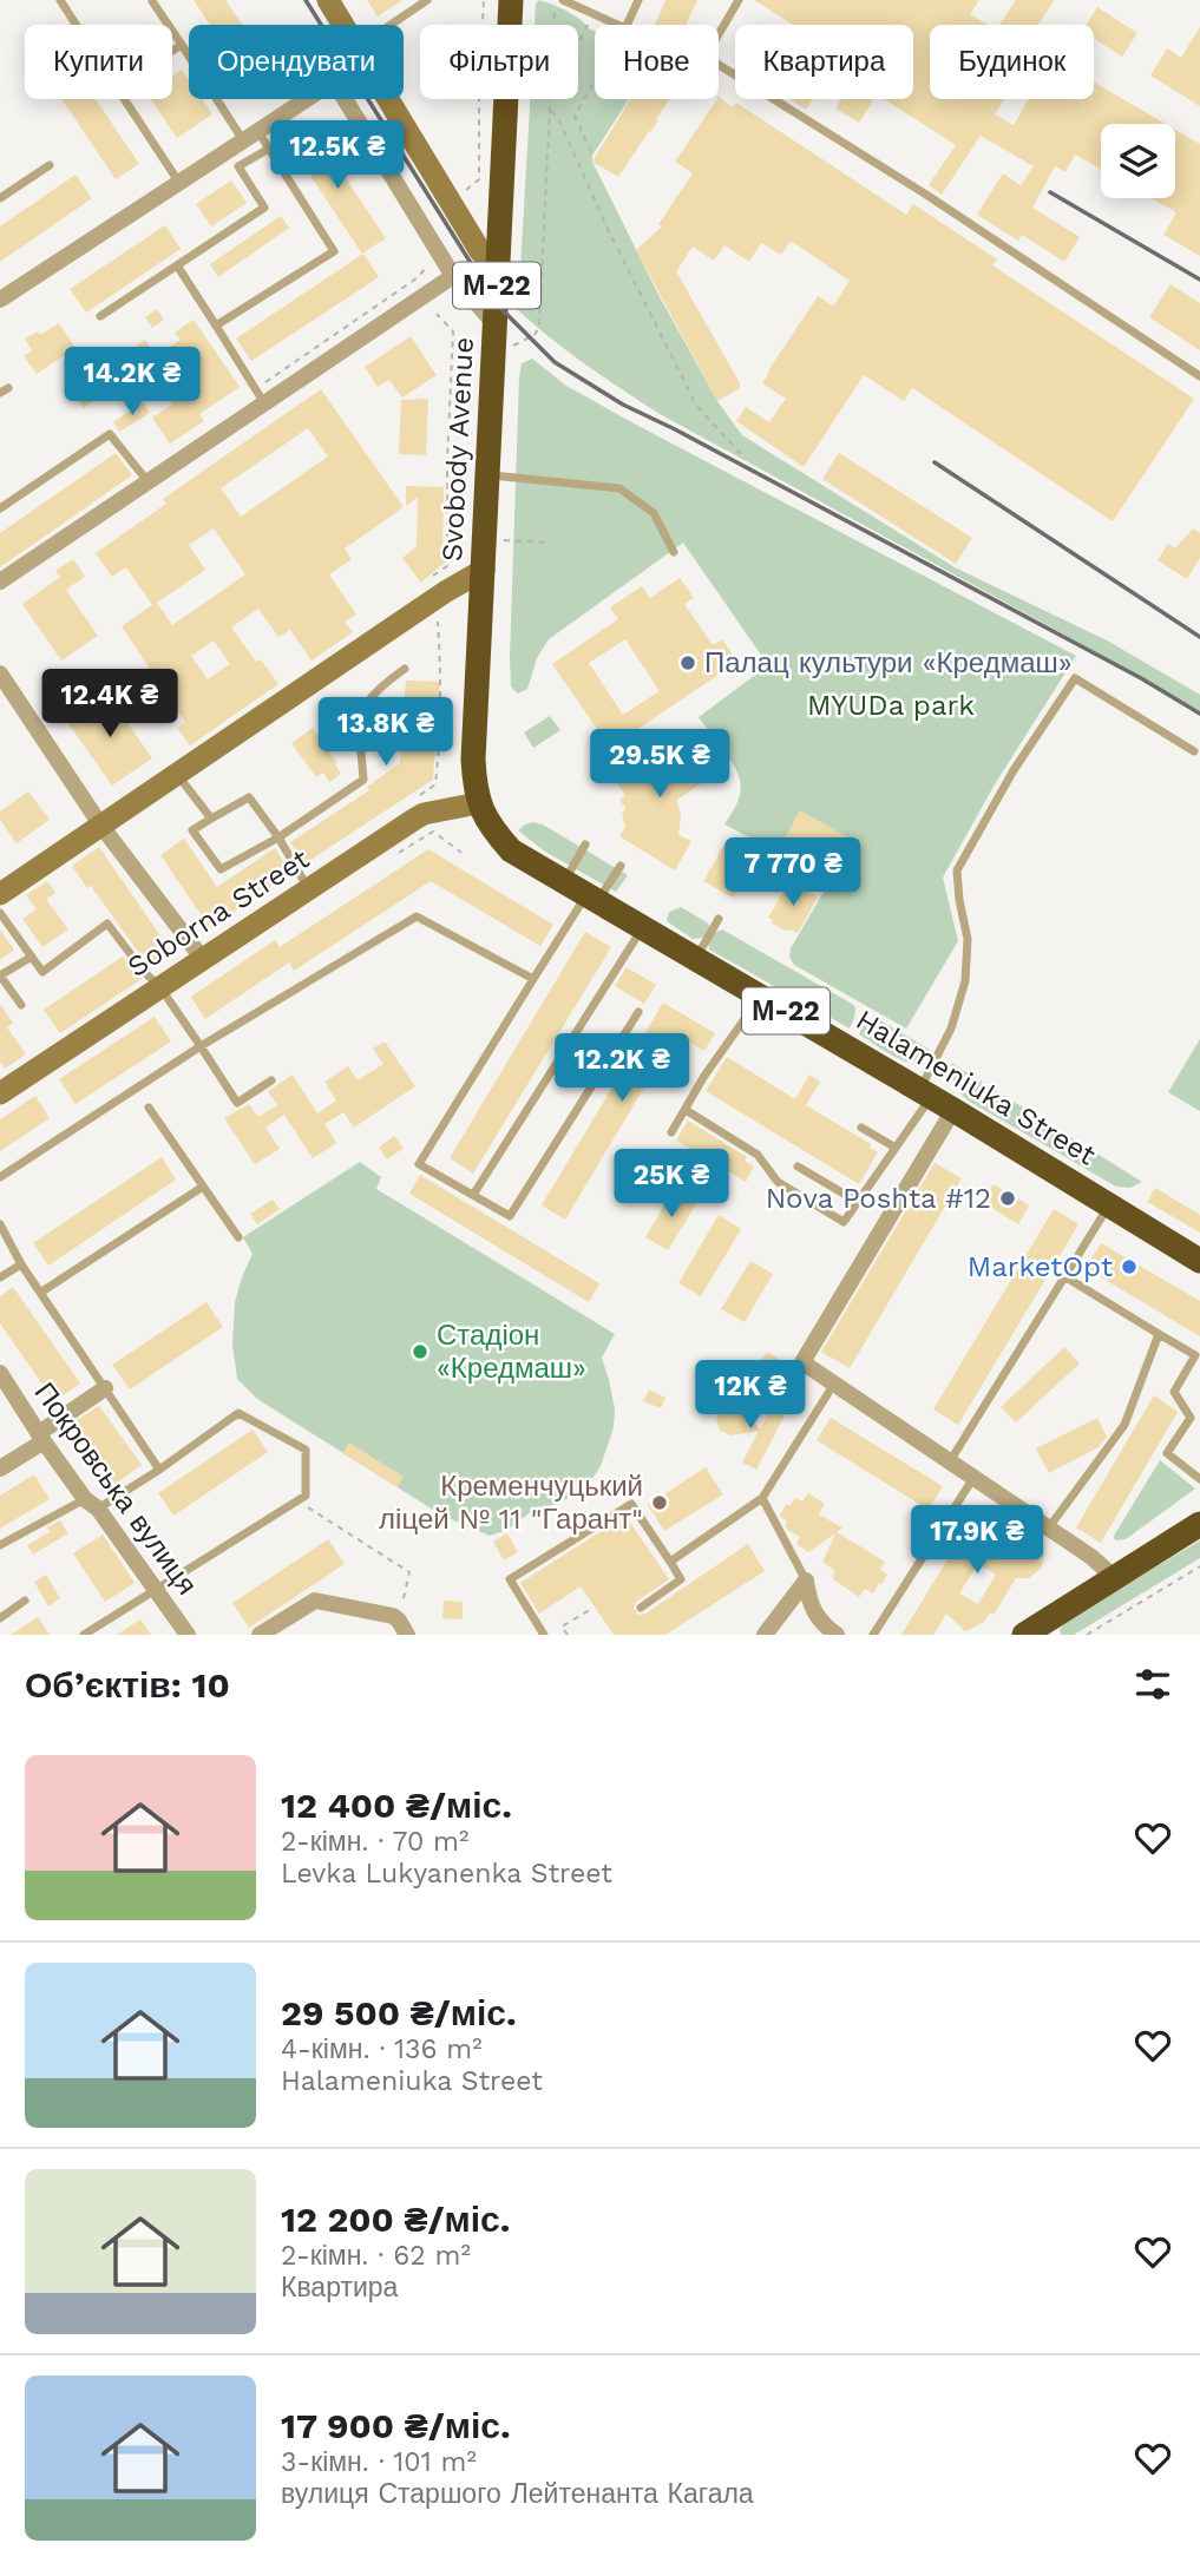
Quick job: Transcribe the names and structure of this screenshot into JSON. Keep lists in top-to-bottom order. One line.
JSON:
{"streets":{"highway":["М-22","Svobody Avenue","Halameniuka Street"],"street":["Soborna Street","Покровська вулиця"]},"crossings":[["Svobody Avenue","Soborna Street"],["Svobody Avenue","Halameniuka Street"],["Soborna Street","Halameniuka Street"]],"parks":["MYUDa park"],"places":["Палац культури «Кредмаш»","Nova Poshta #12","MarketOpt","Стадіон «Кредмаш»","Кременчуцький ліцей № 11 \"Гарант\""],"page":{"chip":["Купити","Орендувати","Фільтри","Нове","Квартира","Будинок"],"price":["12.5K ₴","14.2K ₴","12.4K ₴","13.8K ₴","29.5K ₴","7 770 ₴","12.2K ₴","25K ₴","12K ₴","17.9K ₴"],"heading":"Об’єктів: 10","list":[{"name":"12 400 ₴/міс.","note":"2-кімн. · 70 m² · Levka Lukyanenka Street"},{"name":"29 500 ₴/міс.","note":"4-кімн. · 136 m² · Halameniuka Street"},{"name":"12 200 ₴/міс.","note":"2-кімн. · 62 m² · Квартира"},{"name":"17 900 ₴/міс.","note":"3-кімн. · 101 m² · вулиця Старшого Лейтенанта Кагала"}]}}
